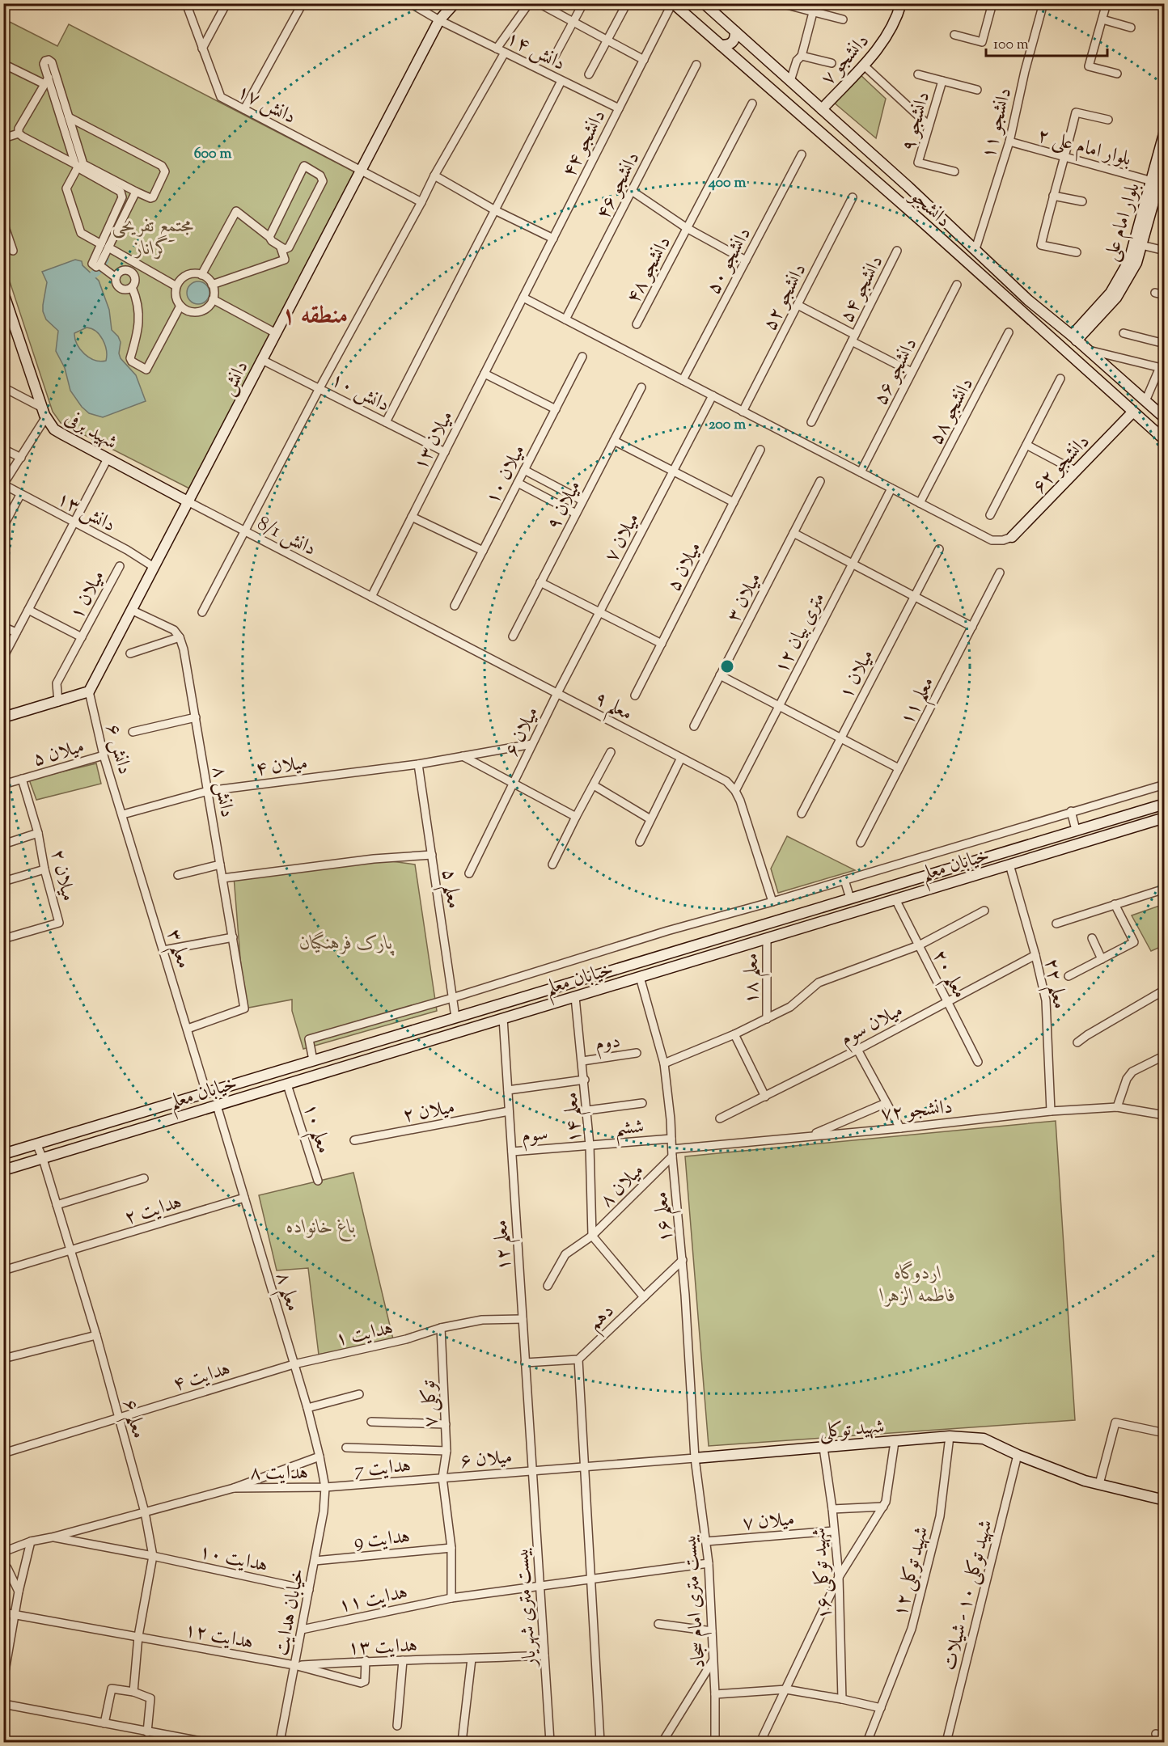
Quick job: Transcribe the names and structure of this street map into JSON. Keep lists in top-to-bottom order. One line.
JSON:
{"streets":{"main road":["دانشجو ۷","دانشجو","بلوار امام علی","دانش","شهید برفی","دانشجو ۶۲","خیابان معلم","شهید توکلی"],"street":["دانش ۱۴","دانش ۱۷","دانشجو ۹","دانشجو ۱۱","دانشجو ۴۴","بلوار امام علی ۲","دانشجو ۴۶","دانشجو ۵۰","دانشجو ۴۸","دانشجو ۵۴","دانشجو ۵۲","دانشجو ۵۶","دانش ۱۰","دانشجو ۵۸","میلان ۱۳","میلان ۱۰","میلان ۹","دانش ۱۳","دانش 8/1","میلان ۷","میلان ۵","میلان ۱","میلان ۳","۱۲ متری بیان","معلم ۱۱","معلم ۹","میلان ۶","دانش ۶","میلان ۴","دانش ۸","میلان ۲","معلم ۵","معلم ۳","معلم ۲۰","معلم ۱۸","معلم ۲۲","میلان سوم","دوم","دانشجو ۷۲","معلم ۱۴","ششم","معلم ۱۰","سوم","میلان ۸","هدایت ۲","معلم ۱۶","معلم ۱۲","معلم ۸","دهم","هدایت ۱","هدایت ۴","توکلی ۷","معلم ۶","هدایت 7","هدایت ۸","هدایت 9","هدایت ۱۰","شهید توکلی ۱۲","شهید توکلی ۱۶","شهید توکلی ۱۰ - شیلات","هدایت ۱۱","بیست متری امام سجاد","بیست متری شهریار","خیابان هدایت","هدایت ۱۲","هدایت ۱۳"]},"crossings":[["دانش ۱۴","دانشجو ۴۴"],["دانش ۱۴","دانش"],["دانشجو ۷","دانشجو"],["دانش ۱۷","دانش"],["دانشجو ۱۱","بلوار امام علی ۲"],["دانشجو ۱۱","دانشجو"],["دانشجو ۴۴","دانشجو"],["دانشجو ۴۴","میلان ۱۳"],["بلوار امام علی ۲","بلوار امام علی"],["دانشجو","بلوار امام علی"],["دانشجو","دانشجو ۶۲"],["دانشجو ۵۰","دانشجو ۴۸"],["دانشجو ۵۴","دانشجو ۵۶"],["دانش","دانش ۱۰"],["دانش","شهید برفی"],["دانش","دانش ۱۳"],["دانش","دانش 8/1"],["دانش","دانش ۶"],["دانش ۱۰","میلان ۱۳"],["شهید برفی","دانش 8/1"],["میلان ۱۳","دانش 8/1"],["میلان ۱۳","معلم ۹"],["دانش 8/1","معلم ۹"],["میلان ۷","معلم ۹"],["میلان ۷","میلان ۶"],["میلان ۷","شهید توکلی ۱۶"],["میلان ۷","بیست متری امام سجاد"],["میلان ۵","دانش ۶"],["میلان ۵","میلان ۲"],["۱۲ متری بیان","معلم ۹"],["معلم ۹","میلان ۶"],["میلان ۶","میلان ۴"],["میلان ۶","معلم ۱۲"],["میلان ۶","توکلی ۷"],["میلان ۶","شهید توکلی"],["میلان ۶","هدایت 7"],["میلان ۶","بیست متری شهریار"],["دانش ۶","میلان ۴"],["دانش ۶","معلم ۳"],["میلان ۴","دانش ۸"],["میلان ۴","معلم ۵"],["میلان ۴","معلم ۳"],["دانش ۸","معلم ۳"],["خیابان معلم","معلم ۵"],["خیابان معلم","معلم ۳"],["خیابان معلم","معلم ۲۰"],["خیابان معلم","معلم ۱۸"],["خیابان معلم","معلم ۲۲"],["خیابان معلم","معلم ۱۴"],["خیابان معلم","معلم ۱۰"],["خیابان معلم","معلم ۱۶"],["خیابان معلم","معلم ۱۲"],["خیابان معلم","معلم ۸"],["خیابان معلم","معلم ۶"],["میلان ۲","معلم ۱۲"],["معلم ۲۰","میلان سوم"],["معلم ۲۲","میلان سوم"],["معلم ۲۲","دانشجو ۷۲"],["دوم","معلم ۱۴"],["دانشجو ۷۲","میلان ۸"],["دانشجو ۷۲","معلم ۱۶"],["معلم ۱۴","ششم"],["معلم ۱۴","سوم"],["معلم ۱۴","میلان ۸"],["ششم","سوم"],["ششم","معلم ۱۶"],["سوم","معلم ۱۲"],["میلان ۸","معلم ۱۶"],["هدایت ۲","معلم ۸"],["هدایت ۲","معلم ۶"],["معلم ۱۶","دهم"],["معلم ۱۶","شهید توکلی"],["معلم ۱۶","بیست متری امام سجاد"],["معلم ۱۲","هدایت ۱"],["معلم ۱۲","شهید توکلی"],["معلم ۱۲","بیست متری شهریار"],["معلم ۸","هدایت ۱"],["معلم ۸","هدایت ۴"],["معلم ۸","هدایت 7"],["معلم ۸","هدایت ۸"],["معلم ۸","خیابان هدایت"],["هدایت ۱","هدایت ۴"],["هدایت ۱","توکلی ۷"],["هدایت ۴","معلم ۶"],["توکلی ۷","هدایت 7"],["توکلی ۷","هدایت 9"],["توکلی ۷","هدایت ۱۱"],["معلم ۶","هدایت ۱۰"],["معلم ۶","هدایت ۱۲"],["شهید توکلی","شهید توکلی ۱۲"],["شهید توکلی","شهید توکلی ۱۶"],["شهید توکلی","شهید توکلی ۱۰ - شیلات"],["شهید توکلی","بیست متری امام سجاد"],["شهید توکلی","بیست متری شهریار"],["هدایت 7","هدایت ۸"],["هدایت 7","خیابان هدایت"],["هدایت ۸","خیابان هدایت"],["هدایت 9","خیابان هدایت"],["هدایت ۱۰","خیابان هدایت"],["هدایت ۱۱","خیابان هدایت"],["خیابان هدایت","هدایت ۱۲"],["خیابان هدایت","هدایت ۱۳"],["هدایت ۱۲","هدایت ۱۳"]],"districts":["منطقه ۱"],"parks":["مجتمع تفریحی گراناز","پارک فرهنگیان","باغ خانواده","اردوگاه فاطمه الزهرا"],"scale_bar":"100 m","rings":["600 m","400 m","200 m"]}
